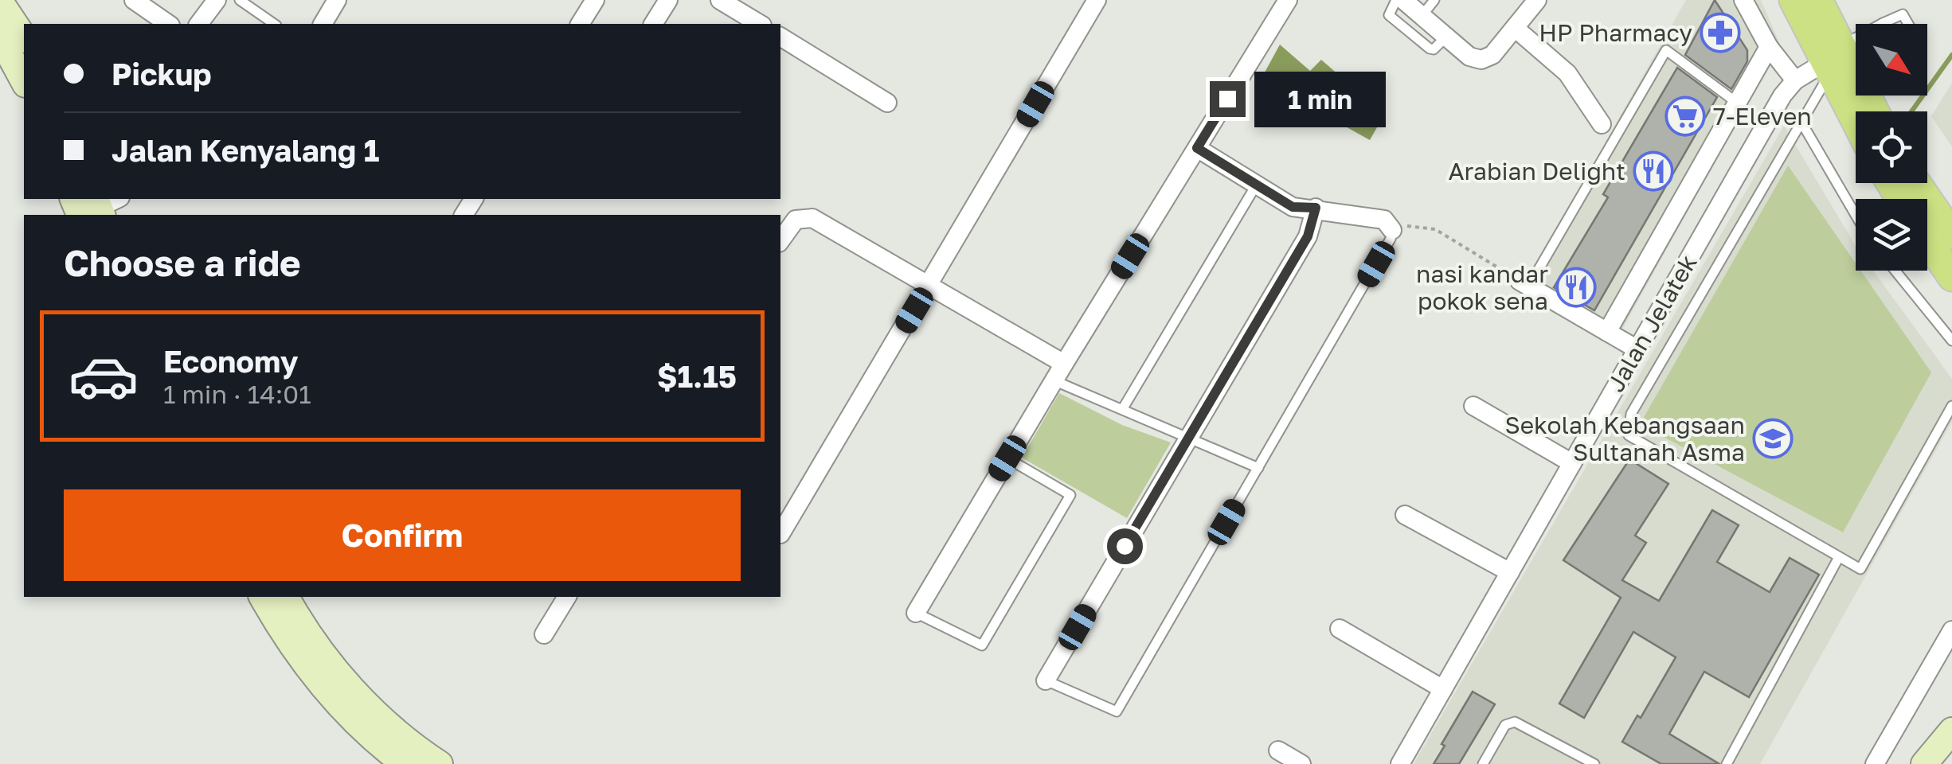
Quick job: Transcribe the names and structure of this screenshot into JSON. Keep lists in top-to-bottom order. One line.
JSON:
{"streets":{"street":["Jalan Jelatek"]},"places":{"pharmacy":["HP Pharmacy"],"supermarket":["7-Eleven"],"restaurant":["Arabian Delight","nasi kandar pokok sena"],"school or university":["Sekolah Kebangsaan Sultanah Asma"]},"north":"bottom right","page":{"banner":["Pickup","Jalan Kenyalang 1"],"bubble":"1 min","heading":"Choose a ride","list":[{"name":"Economy","note":"1 min · 14:01","value":"$1.15"}],"buttons":"Confirm"}}
